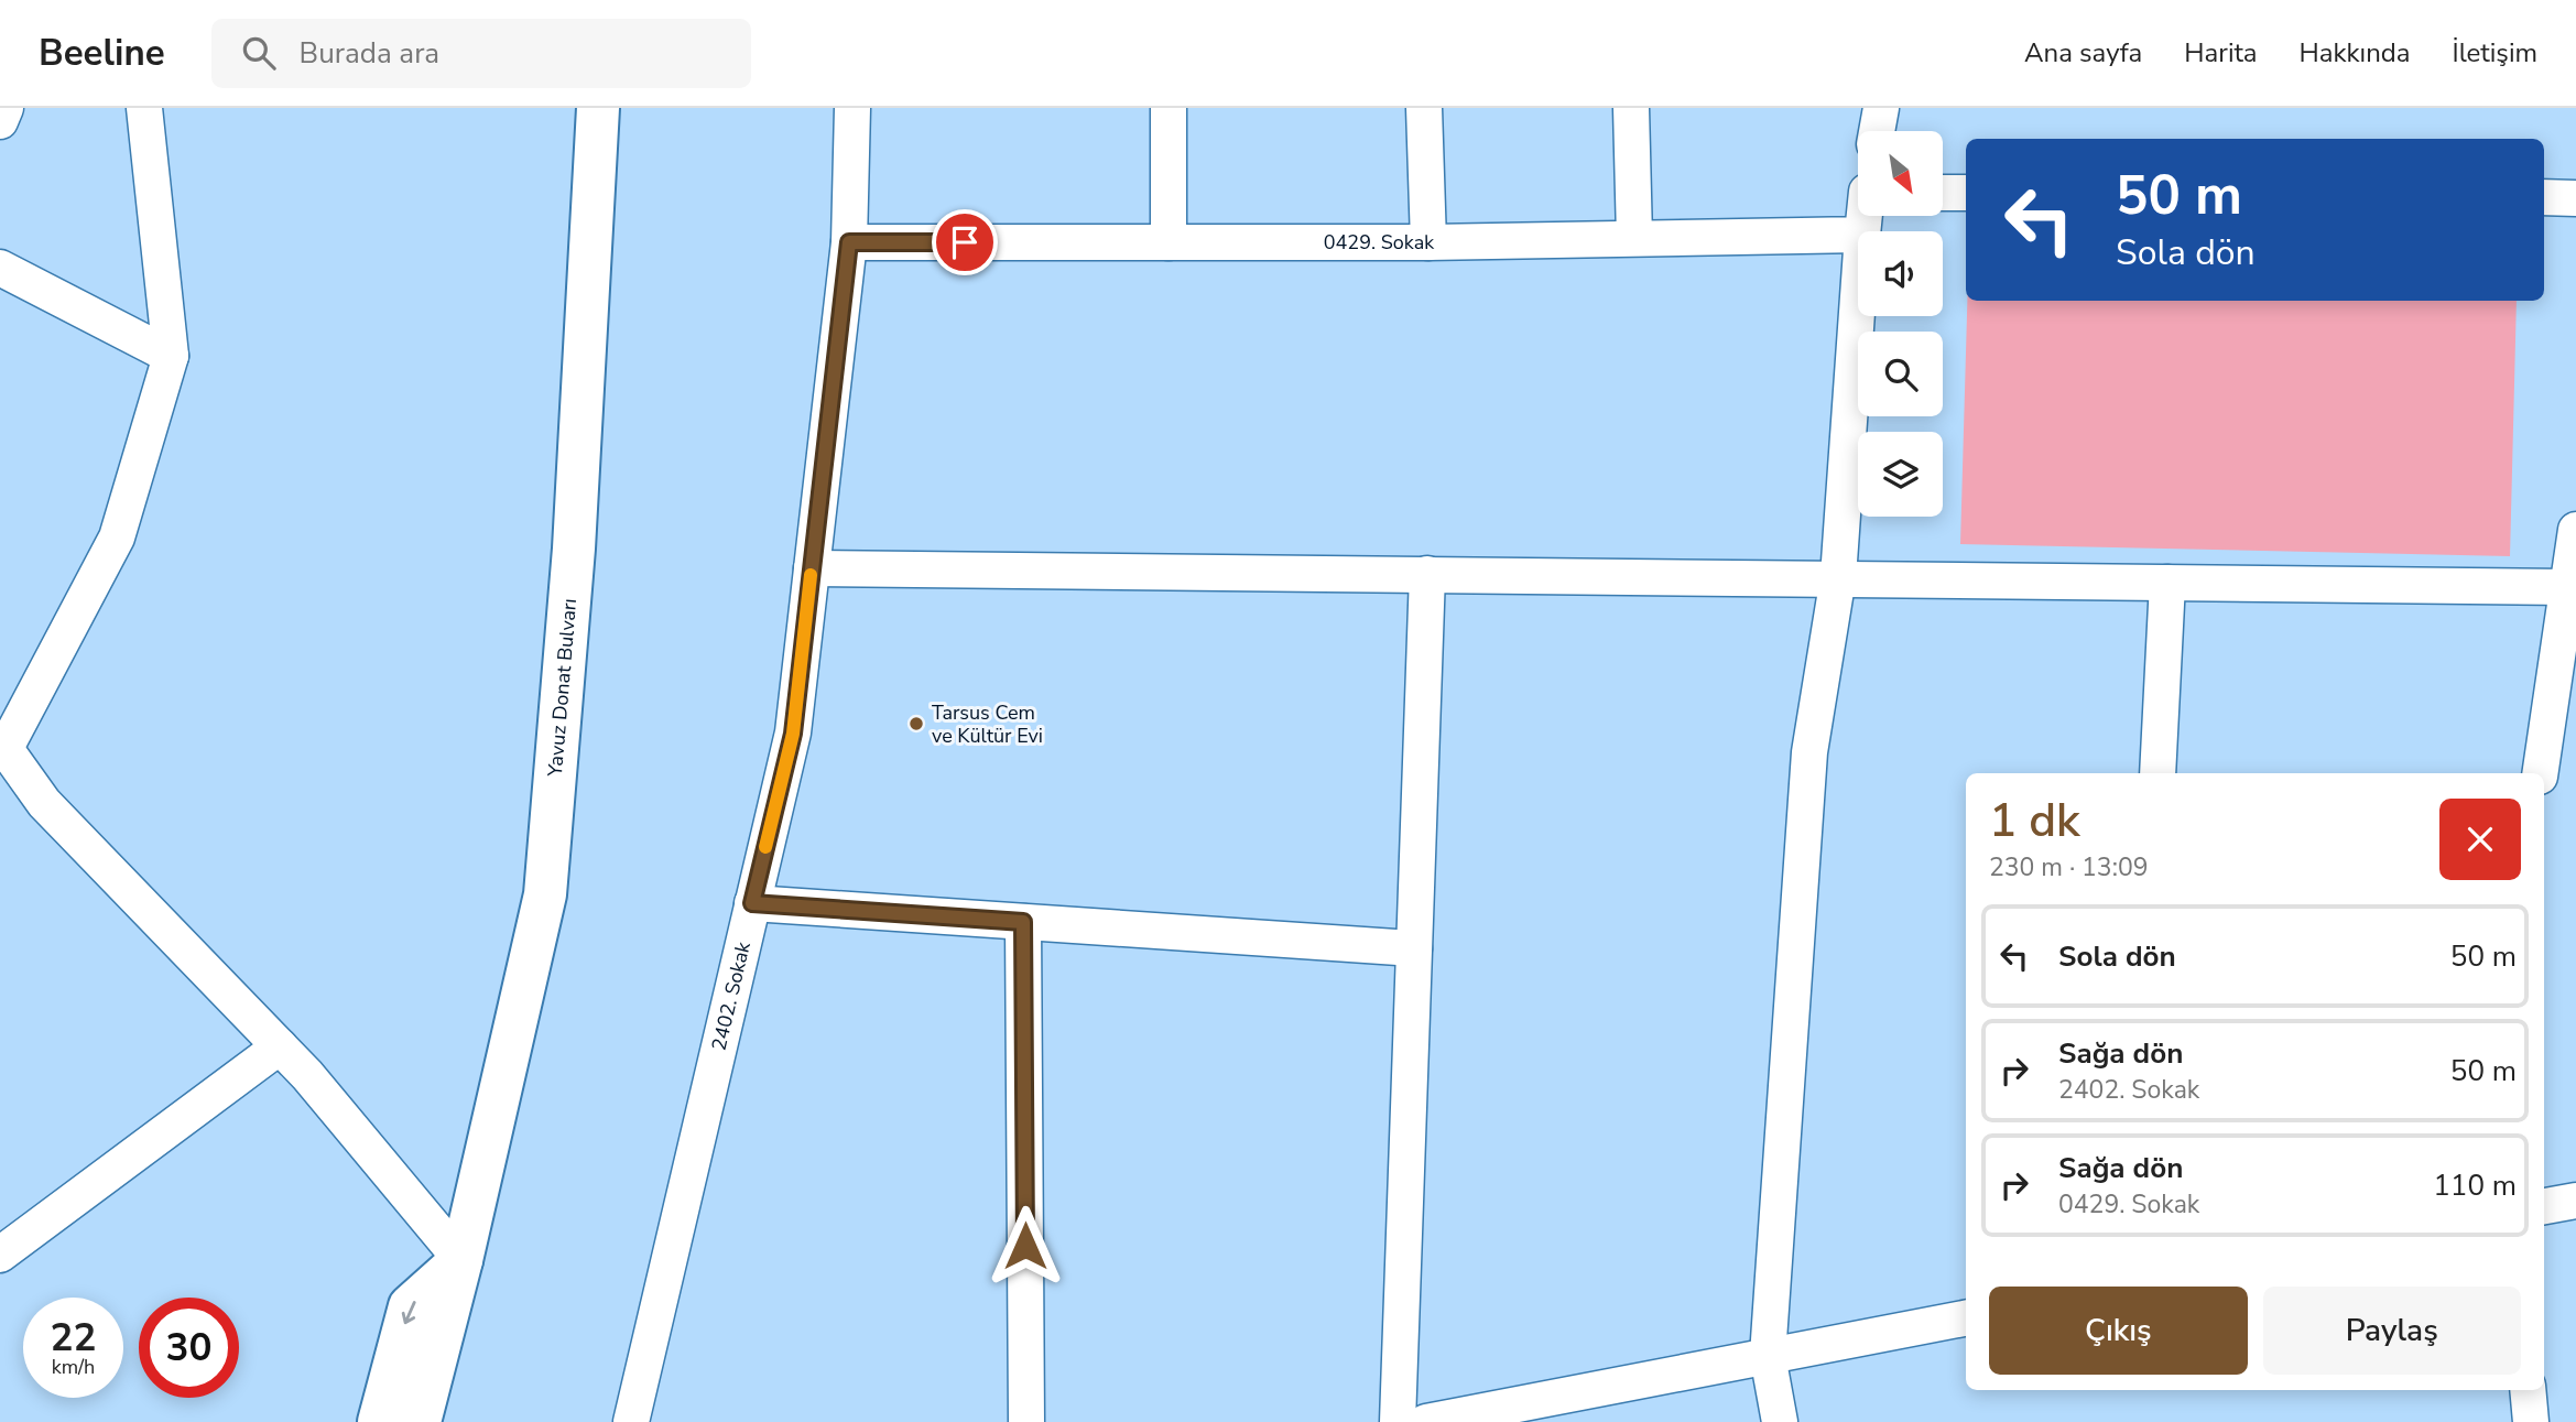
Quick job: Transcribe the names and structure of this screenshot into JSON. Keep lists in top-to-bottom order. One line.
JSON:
{"streets":{"street":["0429. Sokak","Yavuz Donat Bulvarı","2402. Sokak"]},"crossings":[["0429. Sokak","2402. Sokak"]],"places":["Tarsus Cem ve Kültür Evi"],"north":"bottom right","page":{"header":"Beeline","search":"Burada ara","nav":["Ana sayfa","Harita","Hakkında","İletişim"],"turn":["50 m","Sola dön"],"heading":["1 dk","230 m · 13:09"],"list":[{"name":"Sola dön","value":"50 m"},{"name":"Sağa dön","note":"2402. Sokak","value":"50 m"},{"name":"Sağa dön","note":"0429. Sokak","value":"110 m"}],"buttons":["Çıkış","Paylaş"],"speed":"22 km/h","limit":"30"}}
